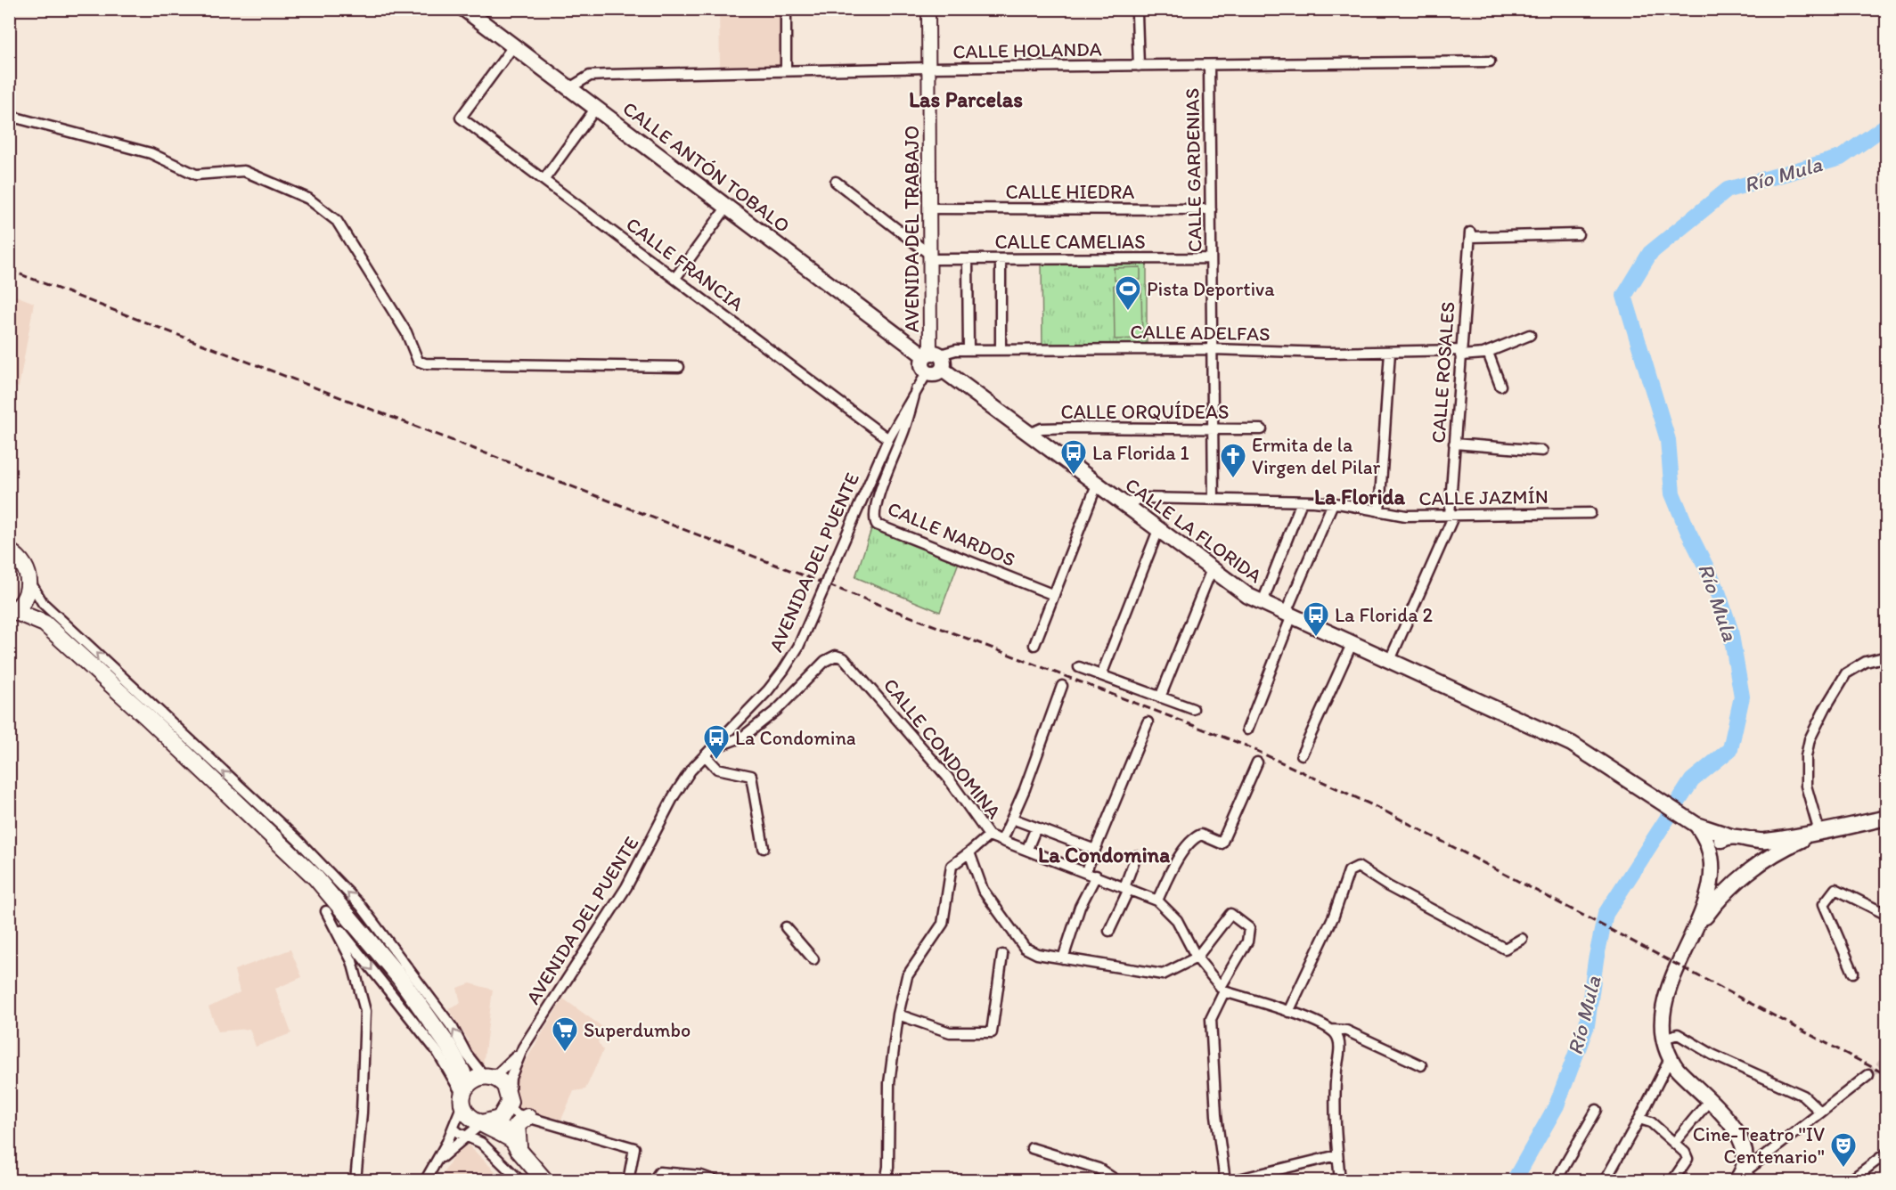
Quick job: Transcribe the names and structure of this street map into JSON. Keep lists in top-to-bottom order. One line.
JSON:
{"streets":{"main road":["CALLE ANTÓN TOBALO","CALLE LA FLORIDA"],"street":["CALLE HOLANDA","CALLE GARDENIAS","CALLE HIEDRA","AVENIDA DEL TRABAJO","CALLE CAMELIAS","CALLE FRANCIA","CALLE ADELFAS","CALLE ROSALES","CALLE ORQUÍDEAS","CALLE JAZMÍN","CALLE NARDOS","AVENIDA DEL PUENTE","CALLE CONDOMINA"]},"crossings":[["CALLE HOLANDA","CALLE ANTÓN TOBALO"],["CALLE HOLANDA","CALLE GARDENIAS"],["CALLE HOLANDA","AVENIDA DEL TRABAJO"],["CALLE ANTÓN TOBALO","AVENIDA DEL TRABAJO"],["CALLE ANTÓN TOBALO","CALLE FRANCIA"],["CALLE ANTÓN TOBALO","CALLE ADELFAS"],["CALLE ANTÓN TOBALO","CALLE LA FLORIDA"],["CALLE ANTÓN TOBALO","AVENIDA DEL PUENTE"],["CALLE GARDENIAS","CALLE HIEDRA"],["CALLE GARDENIAS","CALLE CAMELIAS"],["CALLE GARDENIAS","CALLE ADELFAS"],["CALLE GARDENIAS","CALLE ORQUÍDEAS"],["CALLE GARDENIAS","CALLE JAZMÍN"],["CALLE HIEDRA","AVENIDA DEL TRABAJO"],["AVENIDA DEL TRABAJO","CALLE CAMELIAS"],["AVENIDA DEL TRABAJO","CALLE ADELFAS"],["AVENIDA DEL TRABAJO","CALLE LA FLORIDA"],["AVENIDA DEL TRABAJO","AVENIDA DEL PUENTE"],["CALLE FRANCIA","AVENIDA DEL PUENTE"],["CALLE ADELFAS","CALLE ROSALES"],["CALLE ADELFAS","CALLE LA FLORIDA"],["CALLE ADELFAS","AVENIDA DEL PUENTE"],["CALLE ROSALES","CALLE JAZMÍN"],["CALLE ROSALES","CALLE LA FLORIDA"],["CALLE ORQUÍDEAS","CALLE LA FLORIDA"],["CALLE JAZMÍN","CALLE LA FLORIDA"],["CALLE LA FLORIDA","AVENIDA DEL PUENTE"],["CALLE NARDOS","AVENIDA DEL PUENTE"],["AVENIDA DEL PUENTE","CALLE CONDOMINA"]],"districts":["Las Parcelas","La Florida","La Condomina"],"water":["Río Mula"],"places":{"sports":["Pista Deportiva"],"bus stop":["La Florida 1","La Florida 2","La Condomina"],"church":["Ermita de la Virgen del Pilar"],"supermarket":["Superdumbo"],"theatre":["Cine-Teatro ''IV Centenario''"]}}
